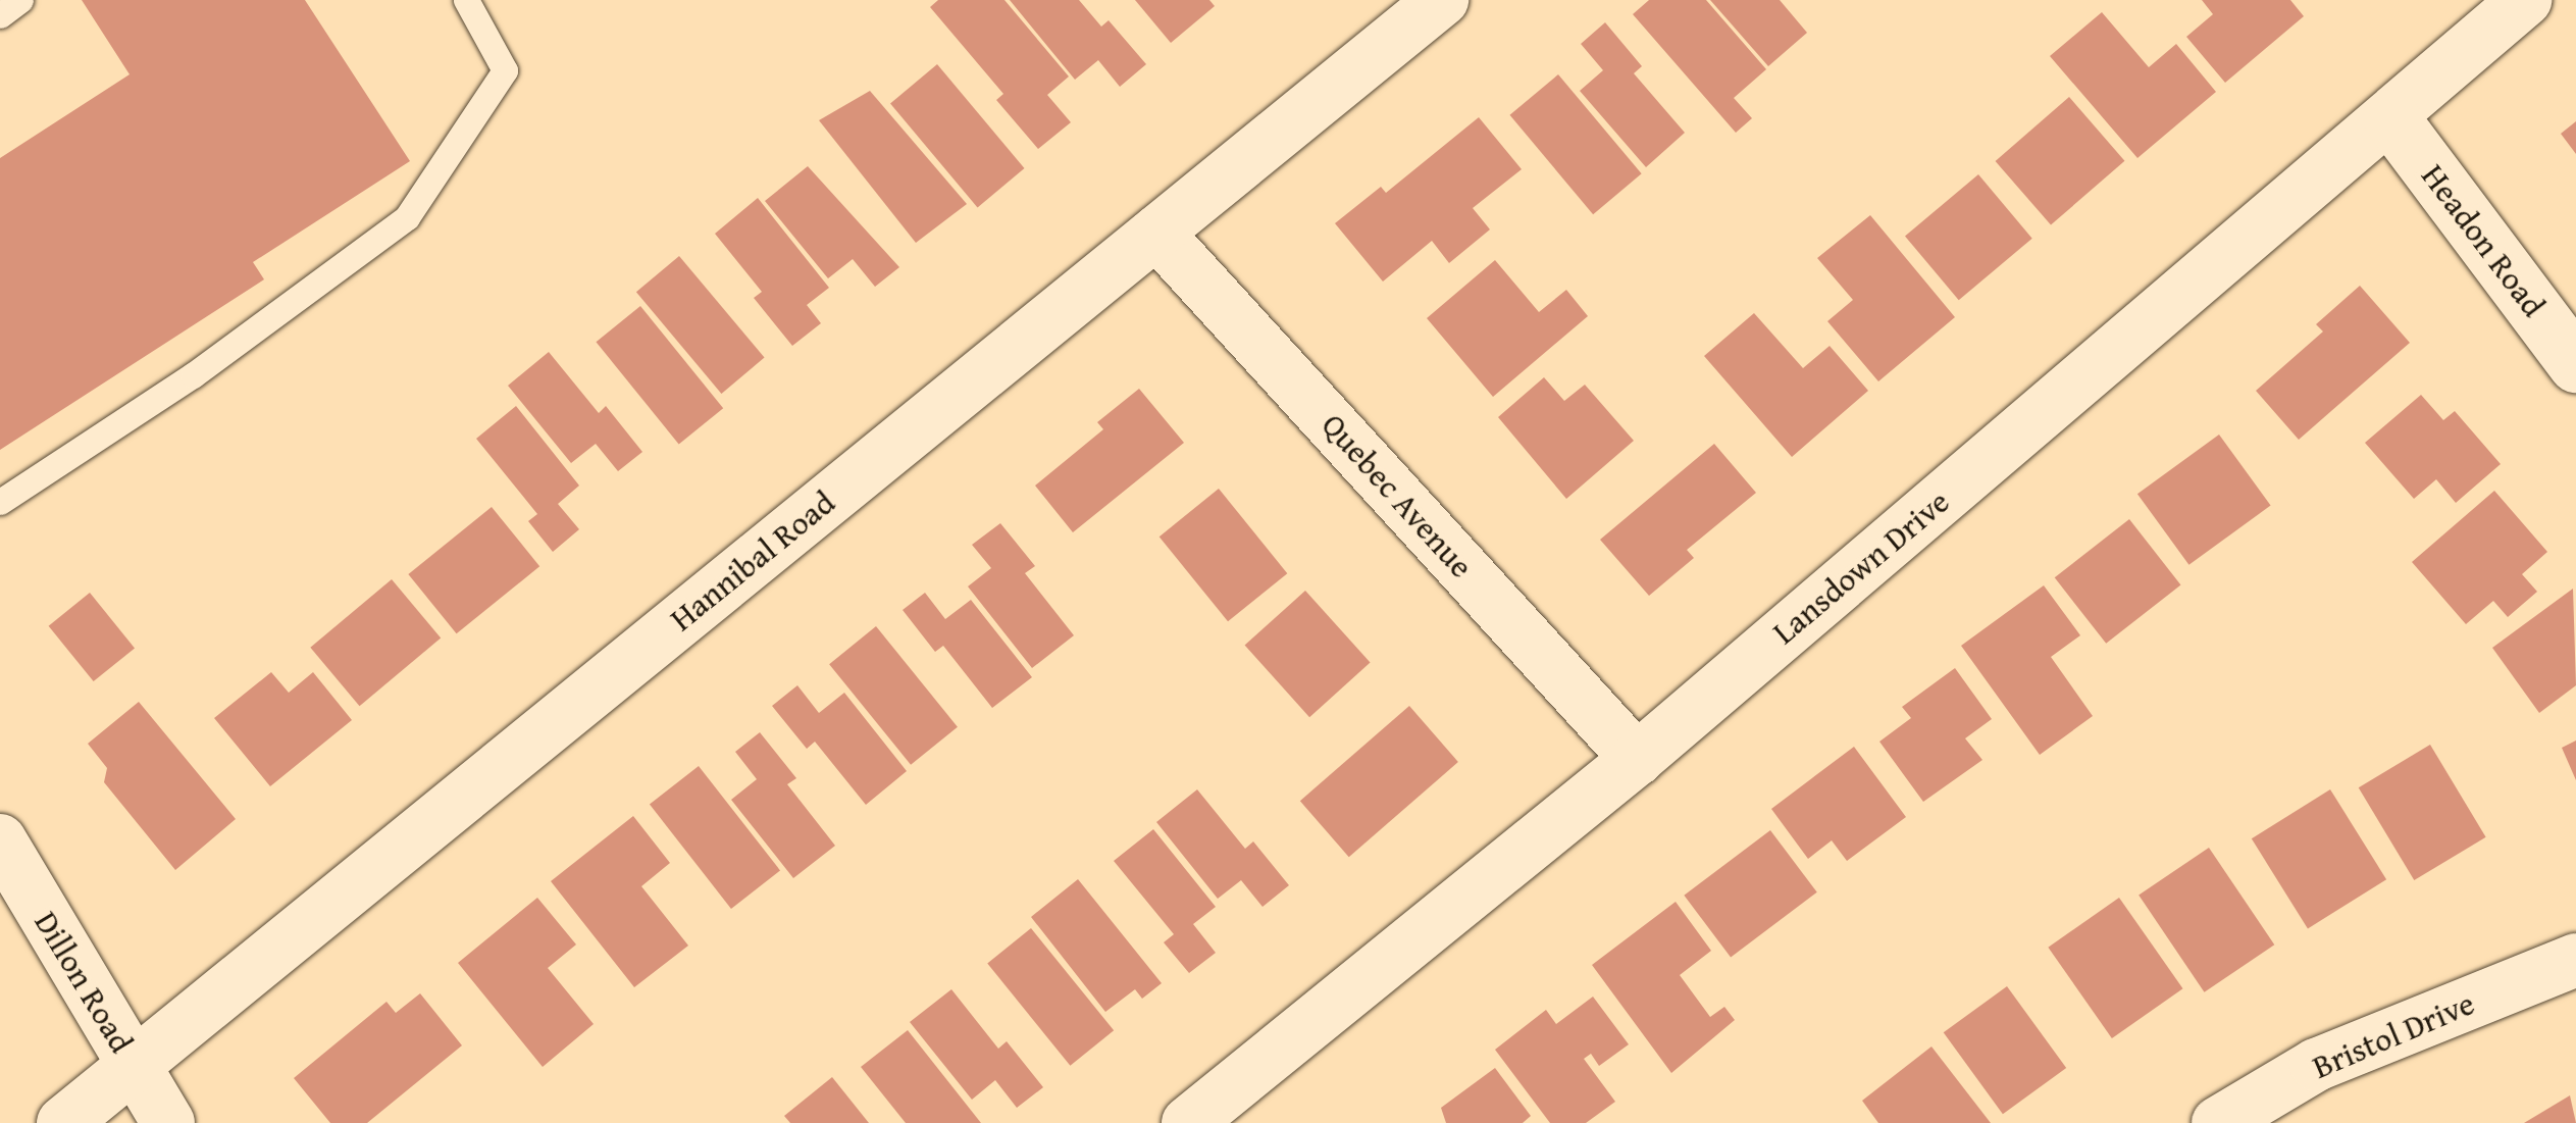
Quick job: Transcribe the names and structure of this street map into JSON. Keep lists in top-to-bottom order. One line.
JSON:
{"streets":{"street":["Headon Road","Quebec Avenue","Hannibal Road","Lansdown Drive","Dillon Road","Bristol Drive"]},"crossings":[["Headon Road","Lansdown Drive"],["Quebec Avenue","Hannibal Road"],["Quebec Avenue","Lansdown Drive"],["Hannibal Road","Dillon Road"]]}
